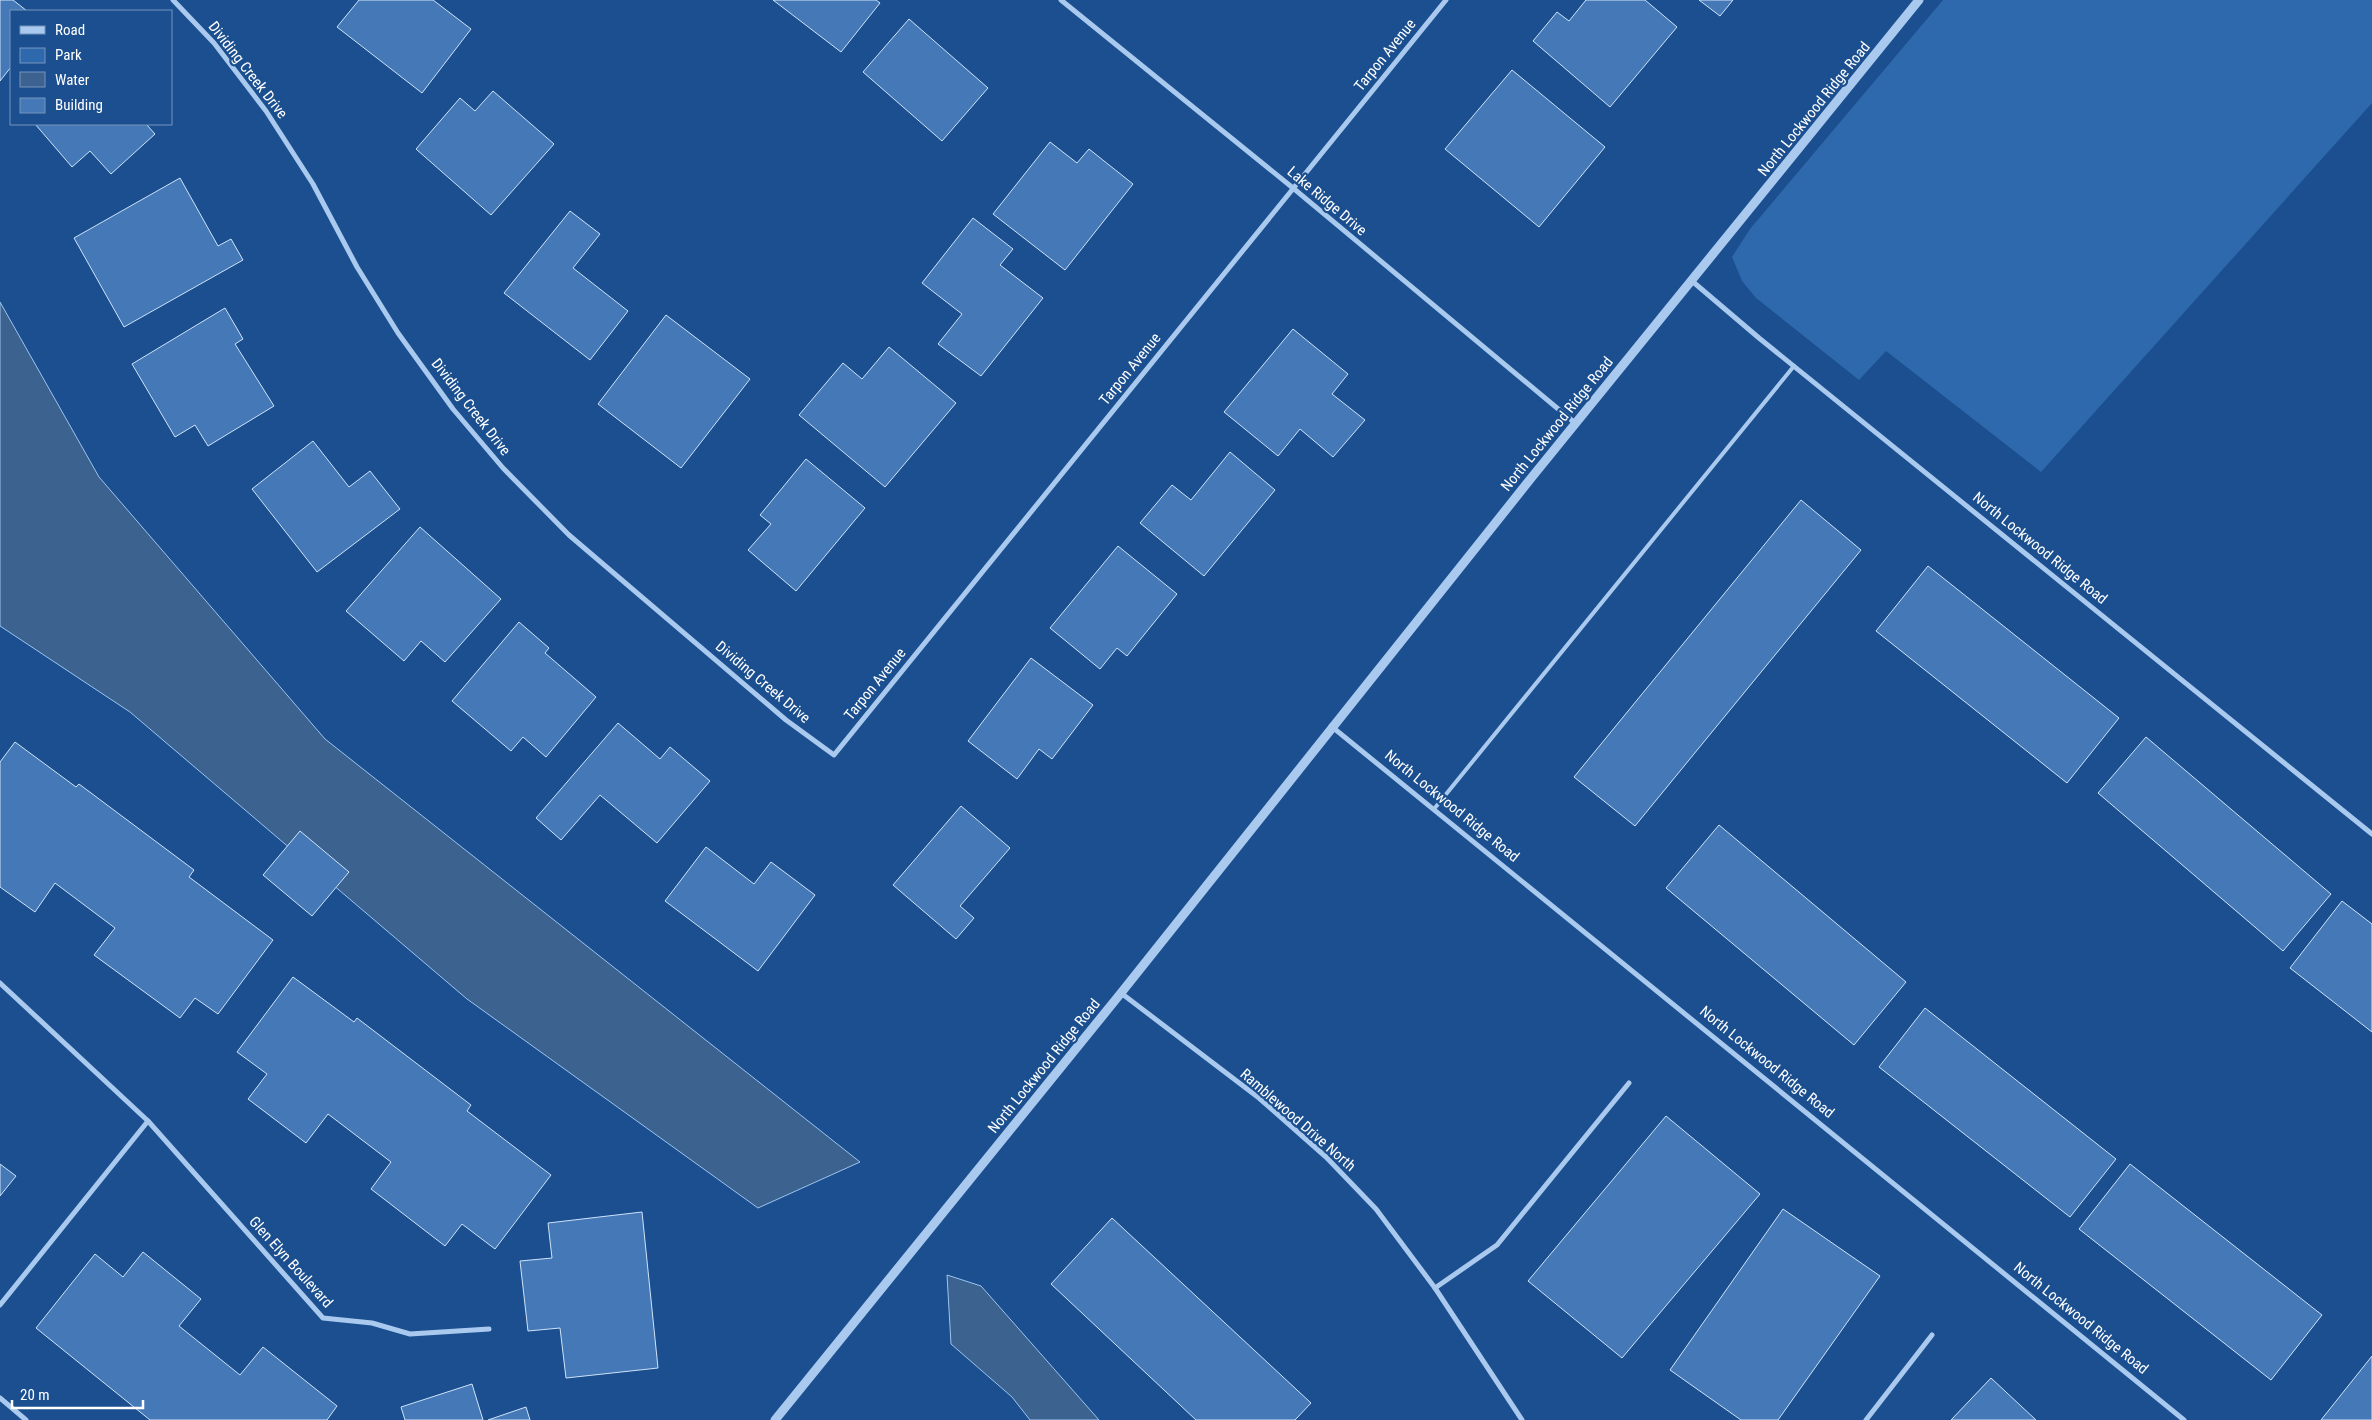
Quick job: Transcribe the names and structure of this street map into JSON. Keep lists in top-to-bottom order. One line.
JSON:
{"streets":{"street":["Tarpon Avenue","Dividing Creek Drive","North Lockwood Ridge Road","Lake Ridge Drive","Ramblewood Drive North","Glen Elyn Boulevard"]},"crossings":[["Tarpon Avenue","Dividing Creek Drive"],["Tarpon Avenue","Lake Ridge Drive"],["North Lockwood Ridge Road","Lake Ridge Drive"],["North Lockwood Ridge Road","Ramblewood Drive North"]],"legend":["Road","Park","Water","Building"],"scale_bar":"20 m"}
